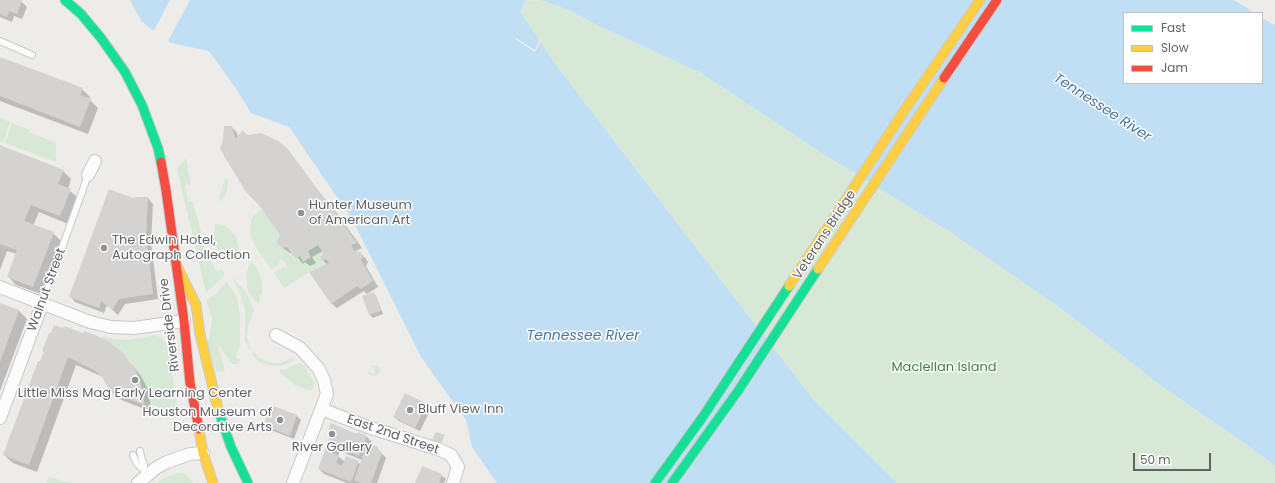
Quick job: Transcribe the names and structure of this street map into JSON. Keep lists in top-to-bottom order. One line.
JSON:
{"streets":{"main road":["Veterans Bridge","Riverside Drive"],"street":["Walnut Street","East 2nd Street"]},"water":["Tennessee River"],"parks":["Maclellan Island"],"places":["Hunter Museum of American Art","The Edwin Hotel, Autograph Collection","Little Miss Mag Early Learning Center","Bluff View Inn","Houston Museum of Decorative Arts","River Gallery"],"legend":["Fast","Slow","Jam"],"scale_bar":"50 m"}
